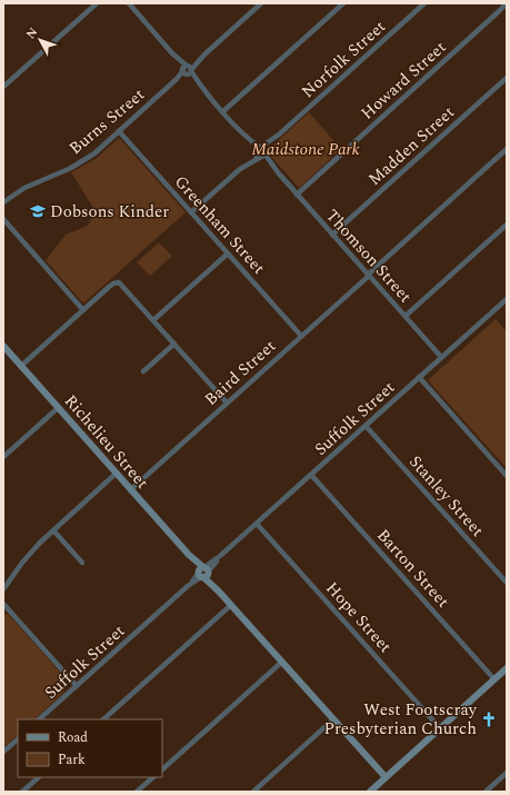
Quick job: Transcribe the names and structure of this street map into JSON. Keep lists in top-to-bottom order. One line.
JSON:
{"streets":{"street":["Norfolk Street","Howard Street","Burns Street","Madden Street","Greenham Street","Thomson Street","Baird Street","Suffolk Street","Richelieu Street","Stanley Street","Barton Street","Hope Street"]},"crossings":[["Norfolk Street","Greenham Street"],["Norfolk Street","Thomson Street"],["Howard Street","Thomson Street"],["Burns Street","Greenham Street"],["Burns Street","Thomson Street"],["Madden Street","Thomson Street"],["Greenham Street","Baird Street"],["Thomson Street","Baird Street"],["Thomson Street","Suffolk Street"],["Baird Street","Richelieu Street"],["Suffolk Street","Richelieu Street"],["Suffolk Street","Stanley Street"],["Suffolk Street","Barton Street"],["Suffolk Street","Hope Street"]],"parks":["Maidstone Park"],"places":{"school or university":["Dobsons Kinder"],"church":["West Footscray Presbyterian Church"]},"legend":["Road","Park"],"north":"top left"}
